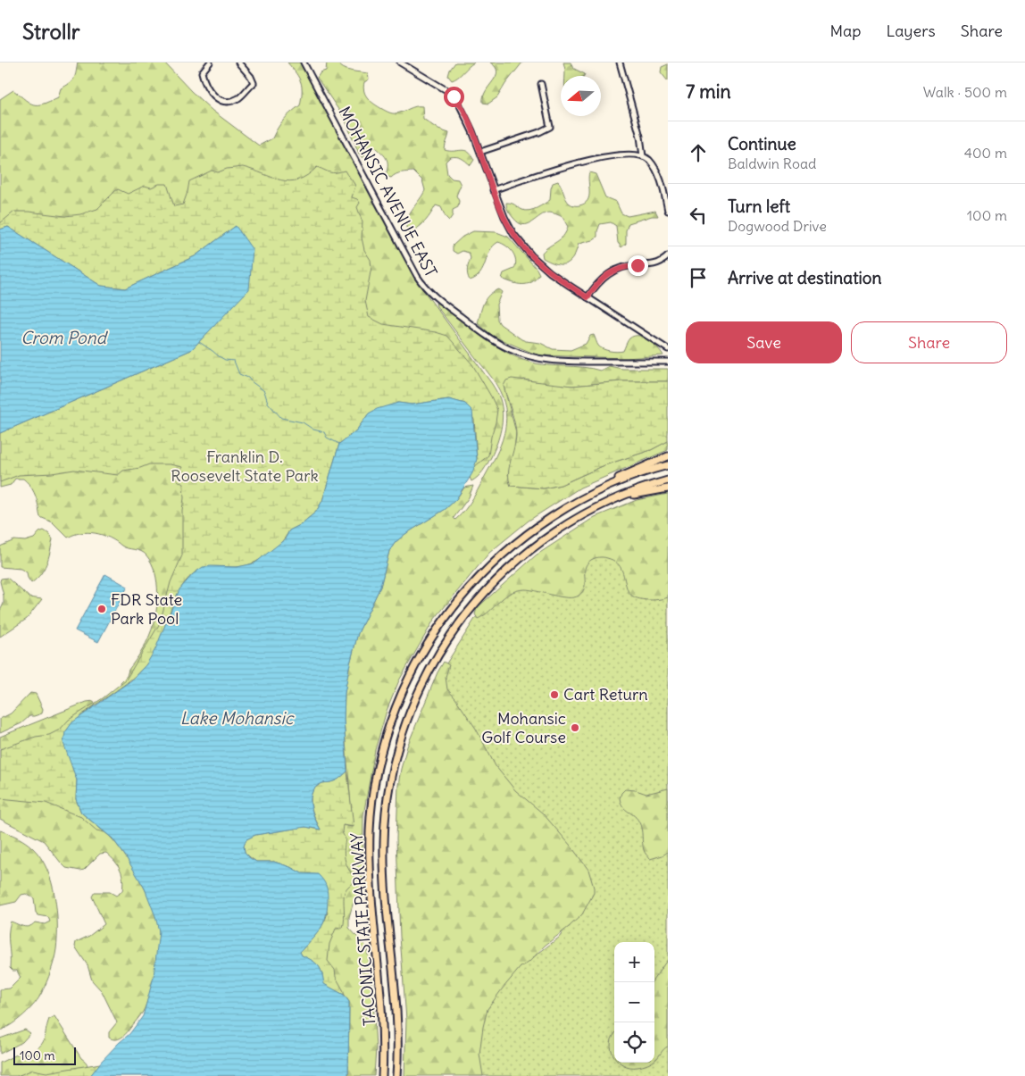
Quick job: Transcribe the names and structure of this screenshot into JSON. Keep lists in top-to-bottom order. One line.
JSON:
{"streets":{"highway":["TACONIC STATE PARKWAY"],"street":["MOHANSIC AVENUE EAST"]},"water":["Crom Pond","Lake Mohansic"],"parks":["Franklin D. Roosevelt State Park"],"places":["FDR State Park Pool","Cart Return","Mohansic Golf Course"],"scale_bar":"100 m","north":"left","page":{"header":"Strollr","nav":["Map","Layers","Share"],"heading":["7 min","Walk · 500 m"],"list":[["Continue","Baldwin Road","400 m"],["Turn left","Dogwood Drive","100 m"],"Arrive at destination"],"buttons":["Save","Share"],"map_buttons":["+","−"],"scale":"100 m"}}
